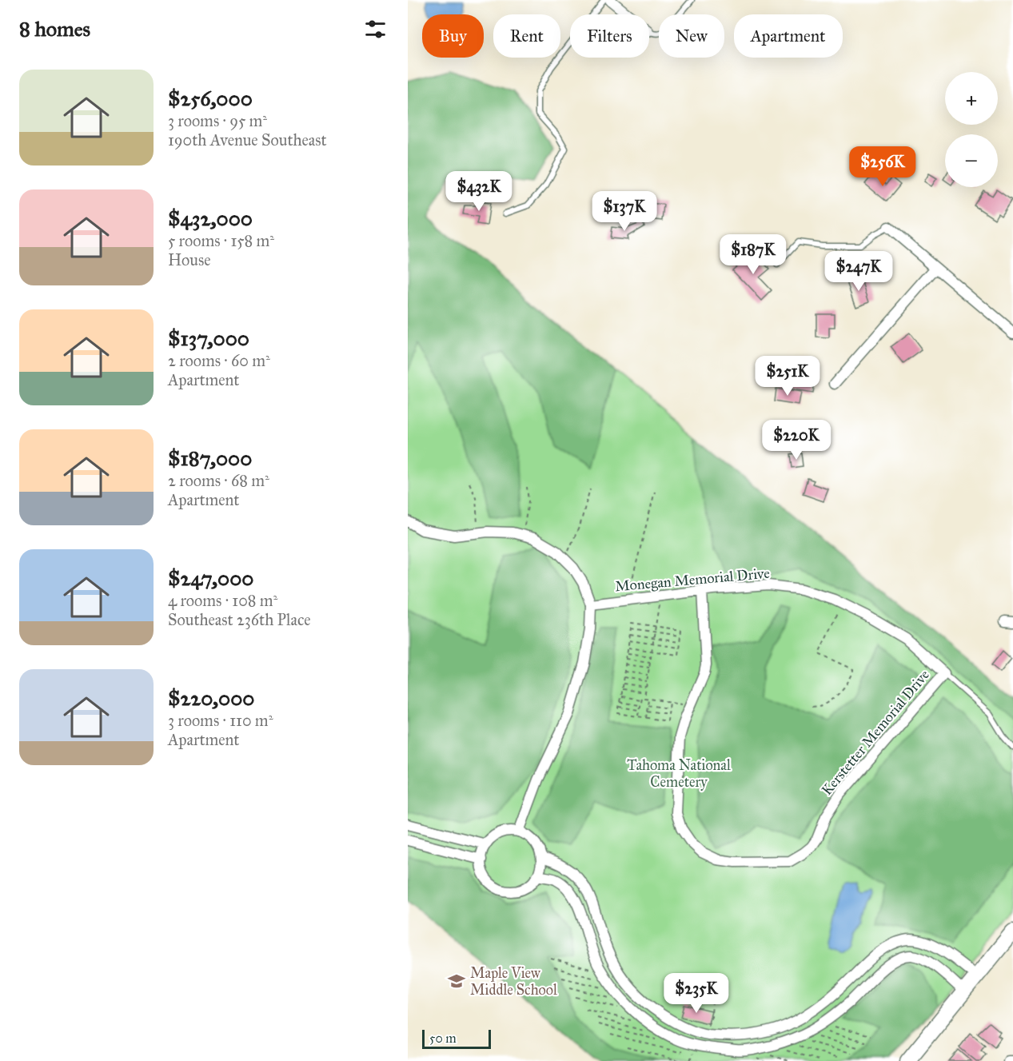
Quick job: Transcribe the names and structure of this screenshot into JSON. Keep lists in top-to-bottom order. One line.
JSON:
{"streets":{"street":["Monegan Memorial Drive","Kerstetter Memorial Drive"]},"crossings":[["Monegan Memorial Drive","Kerstetter Memorial Drive"]],"parks":["Tahoma National Cemetery"],"places":{"school or university":["Maple View Middle School"]},"scale_bar":"50 m","page":{"heading":"8 homes","chip":["Buy","Rent","Filters","New","Apartment"],"list":[{"name":"$256,000","note":"3 rooms · 95 m² · 190th Avenue Southeast"},{"name":"$432,000","note":"5 rooms · 158 m² · House"},{"name":"$137,000","note":"2 rooms · 60 m² · Apartment"},{"name":"$187,000","note":"2 rooms · 68 m² · Apartment"},{"name":"$247,000","note":"4 rooms · 108 m² · Southeast 236th Place"},{"name":"$220,000","note":"3 rooms · 110 m² · Apartment"}],"map_buttons":["+","−"],"price":["$256K","$432K","$137K","$187K","$247K","$251K","$220K","$235K"],"scale":"50 m"}}
